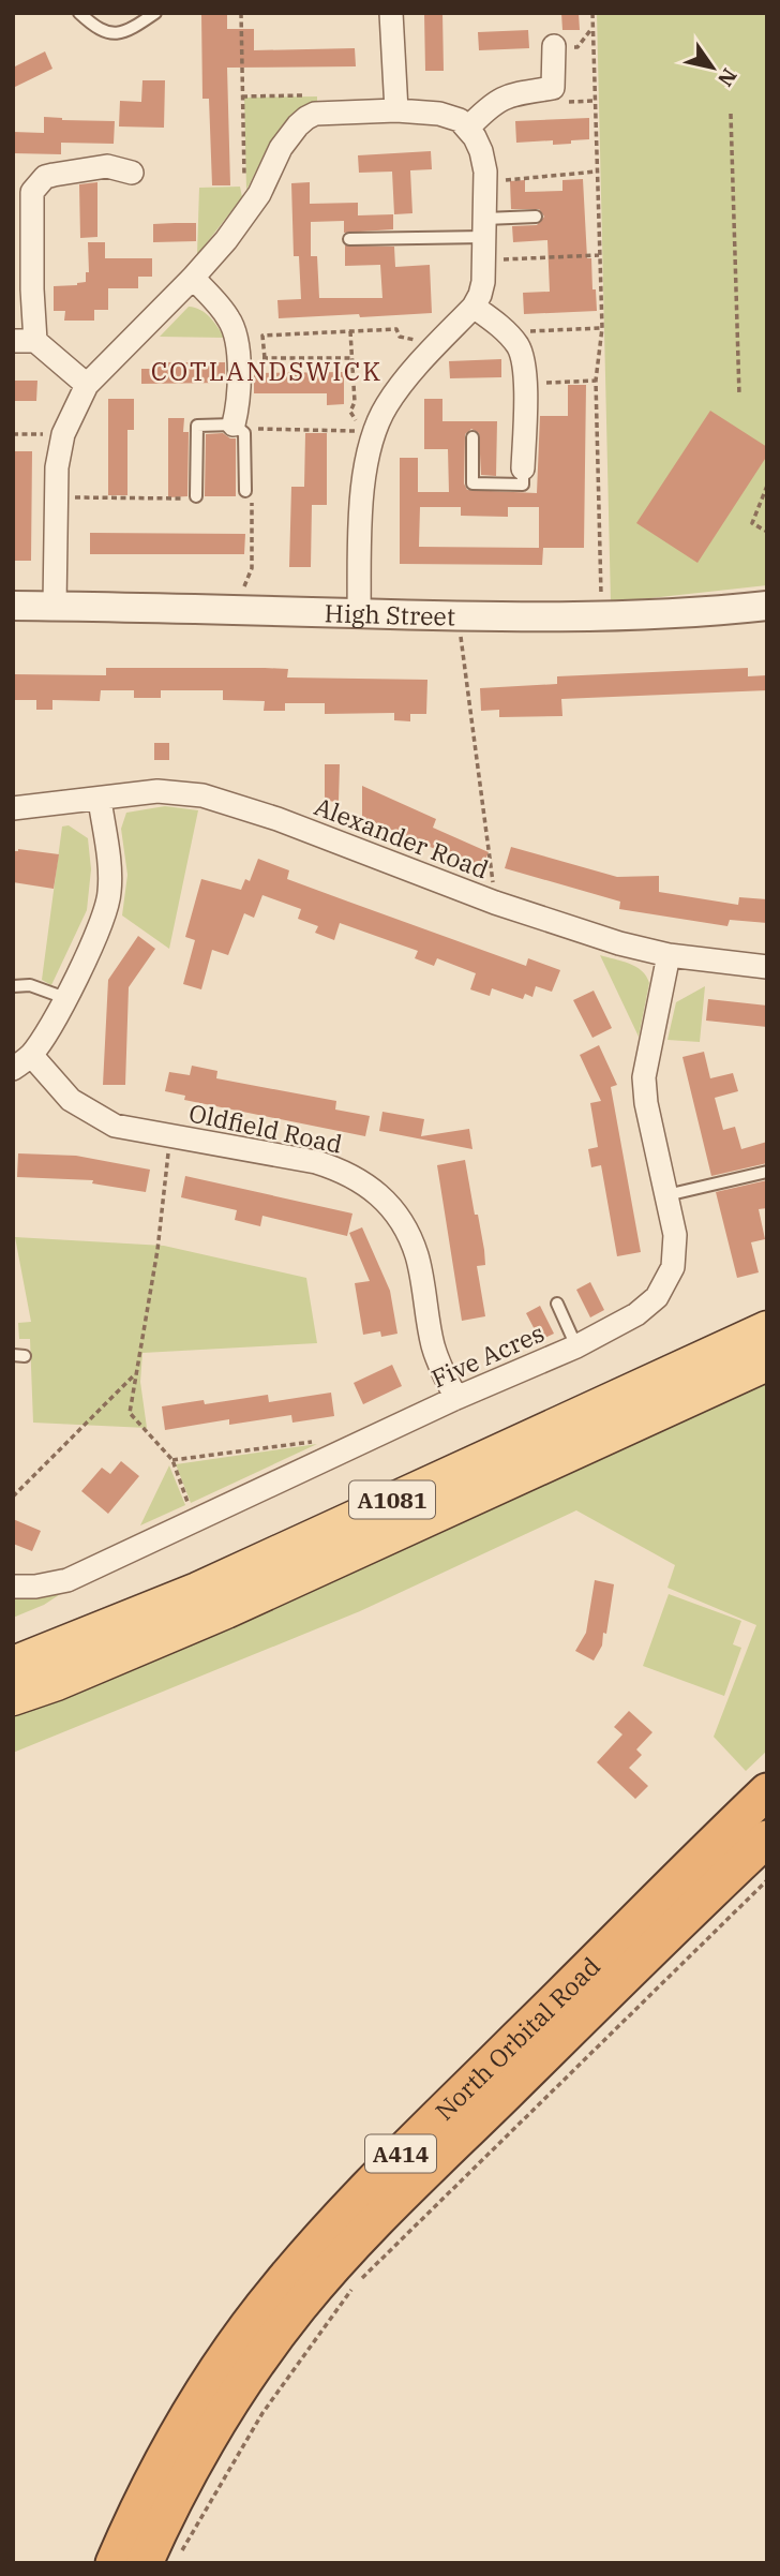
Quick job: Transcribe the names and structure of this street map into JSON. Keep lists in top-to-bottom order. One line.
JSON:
{"streets":{"highway":["North Orbital Road","A414"],"main road":["A1081"],"street":["High Street","Alexander Road","Oldfield Road","Five Acres"]},"crossings":[["Alexander Road","Five Acres"],["Oldfield Road","Five Acres"]],"districts":["COTLANDSWICK"],"north":"bottom right"}
